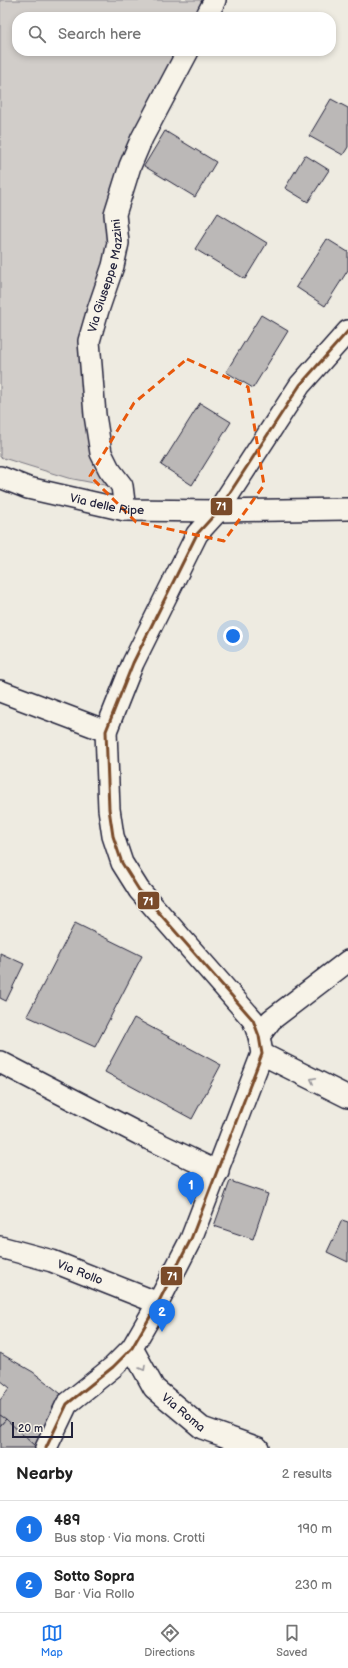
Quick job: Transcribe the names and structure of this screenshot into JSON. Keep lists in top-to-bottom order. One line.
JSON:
{"streets":{"street":["Via Giuseppe Mazzini","Via delle Ripe","Via Rollo","Via Roma"]},"crossings":[["Via Giuseppe Mazzini","Via delle Ripe"]],"one_way":["Via Roma"],"lines":["transit line 71"],"scale_bar":"20 m","page":{"search":"Search here","pins":["1","2"],"scale":"20 m","heading":["Nearby","2 results"],"list":[{"mark":"1","name":"489","note":"Bus stop · Via mons. Crotti","value":"190 m"},{"mark":"2","name":"Sotto Sopra","note":"Bar · Via Rollo","value":"230 m"}],"nav":["Map","Directions","Saved"]}}
